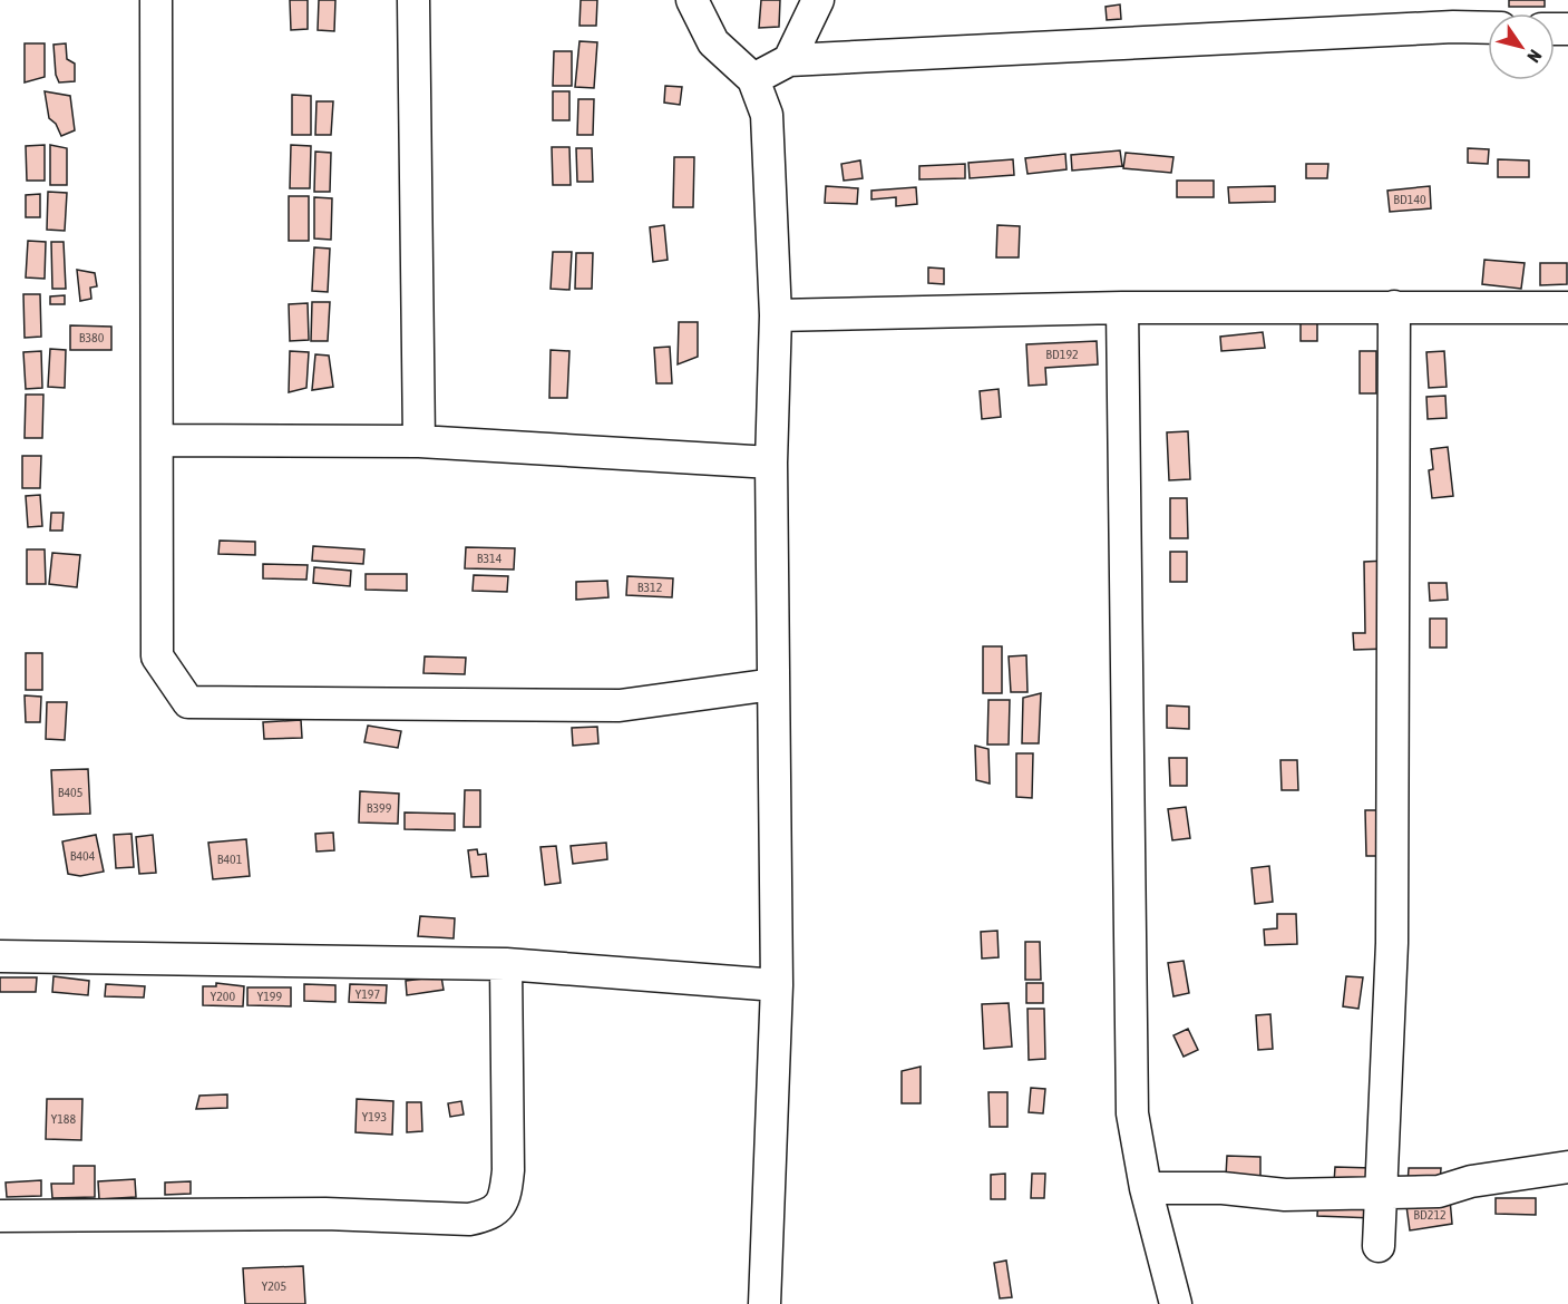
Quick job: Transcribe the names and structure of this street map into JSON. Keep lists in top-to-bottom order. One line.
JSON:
{"house_numbers":["BD140","B380","BD192","B314","B312","B405","B399","B404","B401","Y197","Y200","Y199","Y193","Y188","BD212","Y205"],"north":"bottom right"}
